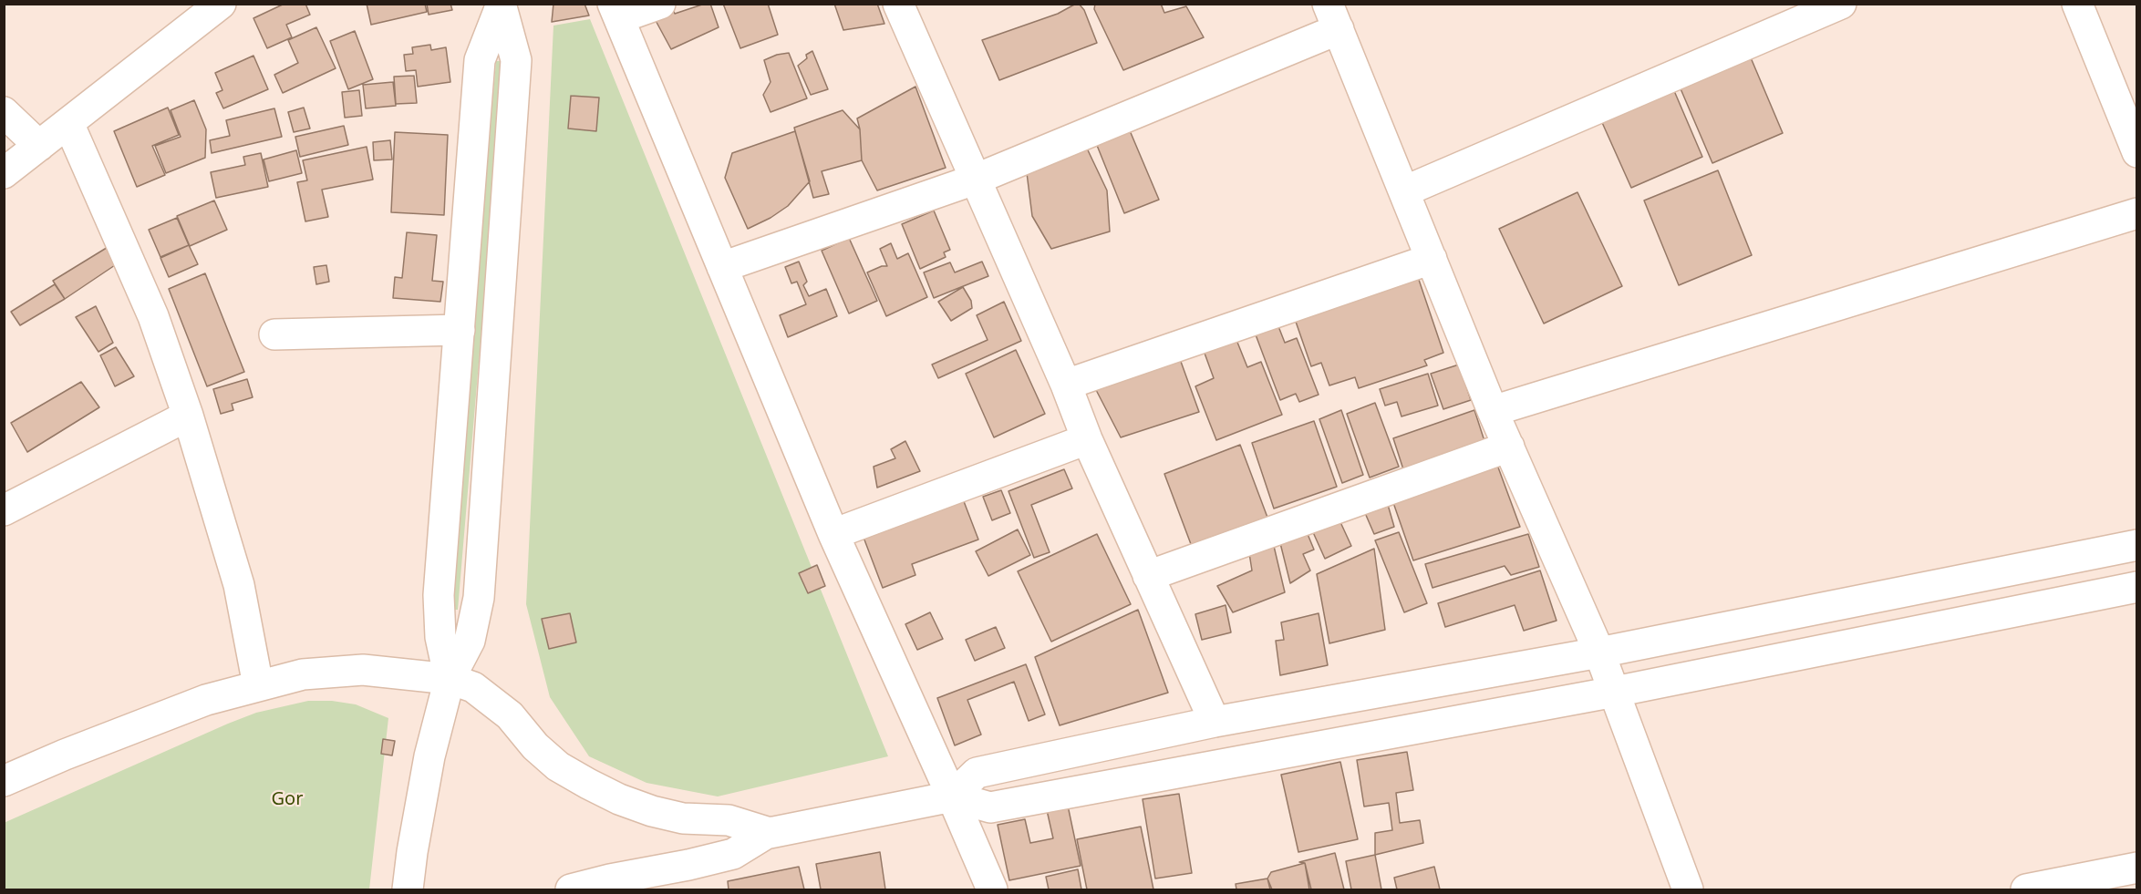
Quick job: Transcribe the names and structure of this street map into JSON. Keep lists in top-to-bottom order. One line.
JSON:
{"parks":["Gor"]}
